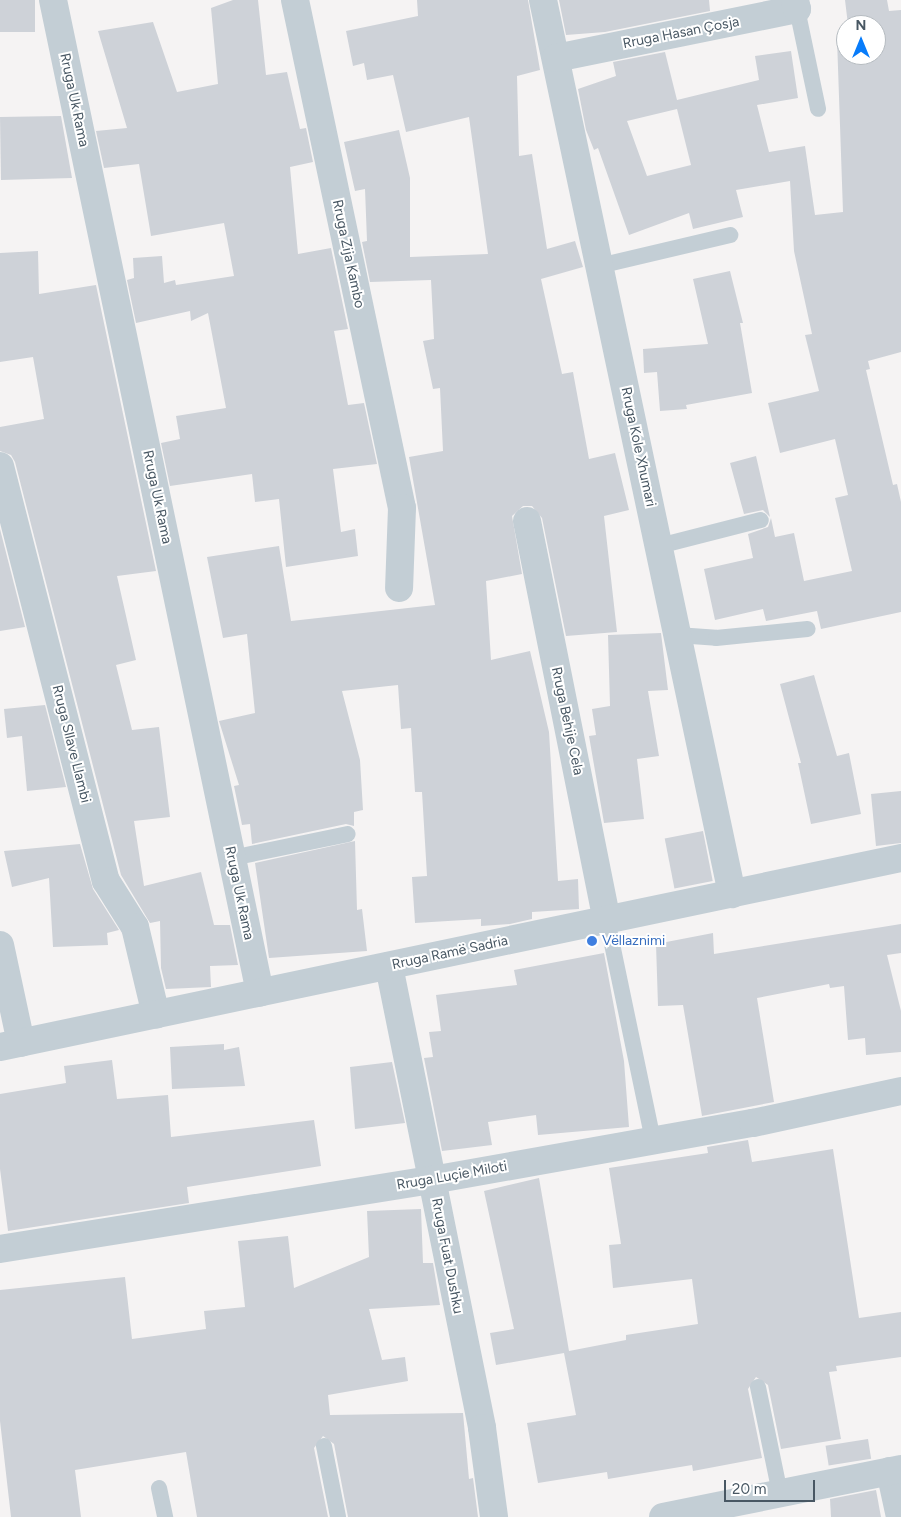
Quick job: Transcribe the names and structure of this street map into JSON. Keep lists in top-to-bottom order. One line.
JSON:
{"streets":{"street":["Rruga Hasan Çosja","Rruga Uk Rama","Rruga Zija Kambo","Rruga Kole Xhumari","Rruga Behije Cela","Rruga Sllave Llambi","Rruga Ramë Sadria","Rruga Luçie Miloti","Rruga Fuat Dushku"]},"crossings":[["Rruga Hasan Çosja","Rruga Kole Xhumari"],["Rruga Uk Rama","Rruga Ramë Sadria"],["Rruga Kole Xhumari","Rruga Ramë Sadria"],["Rruga Behije Cela","Rruga Ramë Sadria"],["Rruga Sllave Llambi","Rruga Ramë Sadria"],["Rruga Ramë Sadria","Rruga Fuat Dushku"],["Rruga Luçie Miloti","Rruga Fuat Dushku"]],"places":["Vëllaznimi"],"scale_bar":"20 m","north":"top"}
